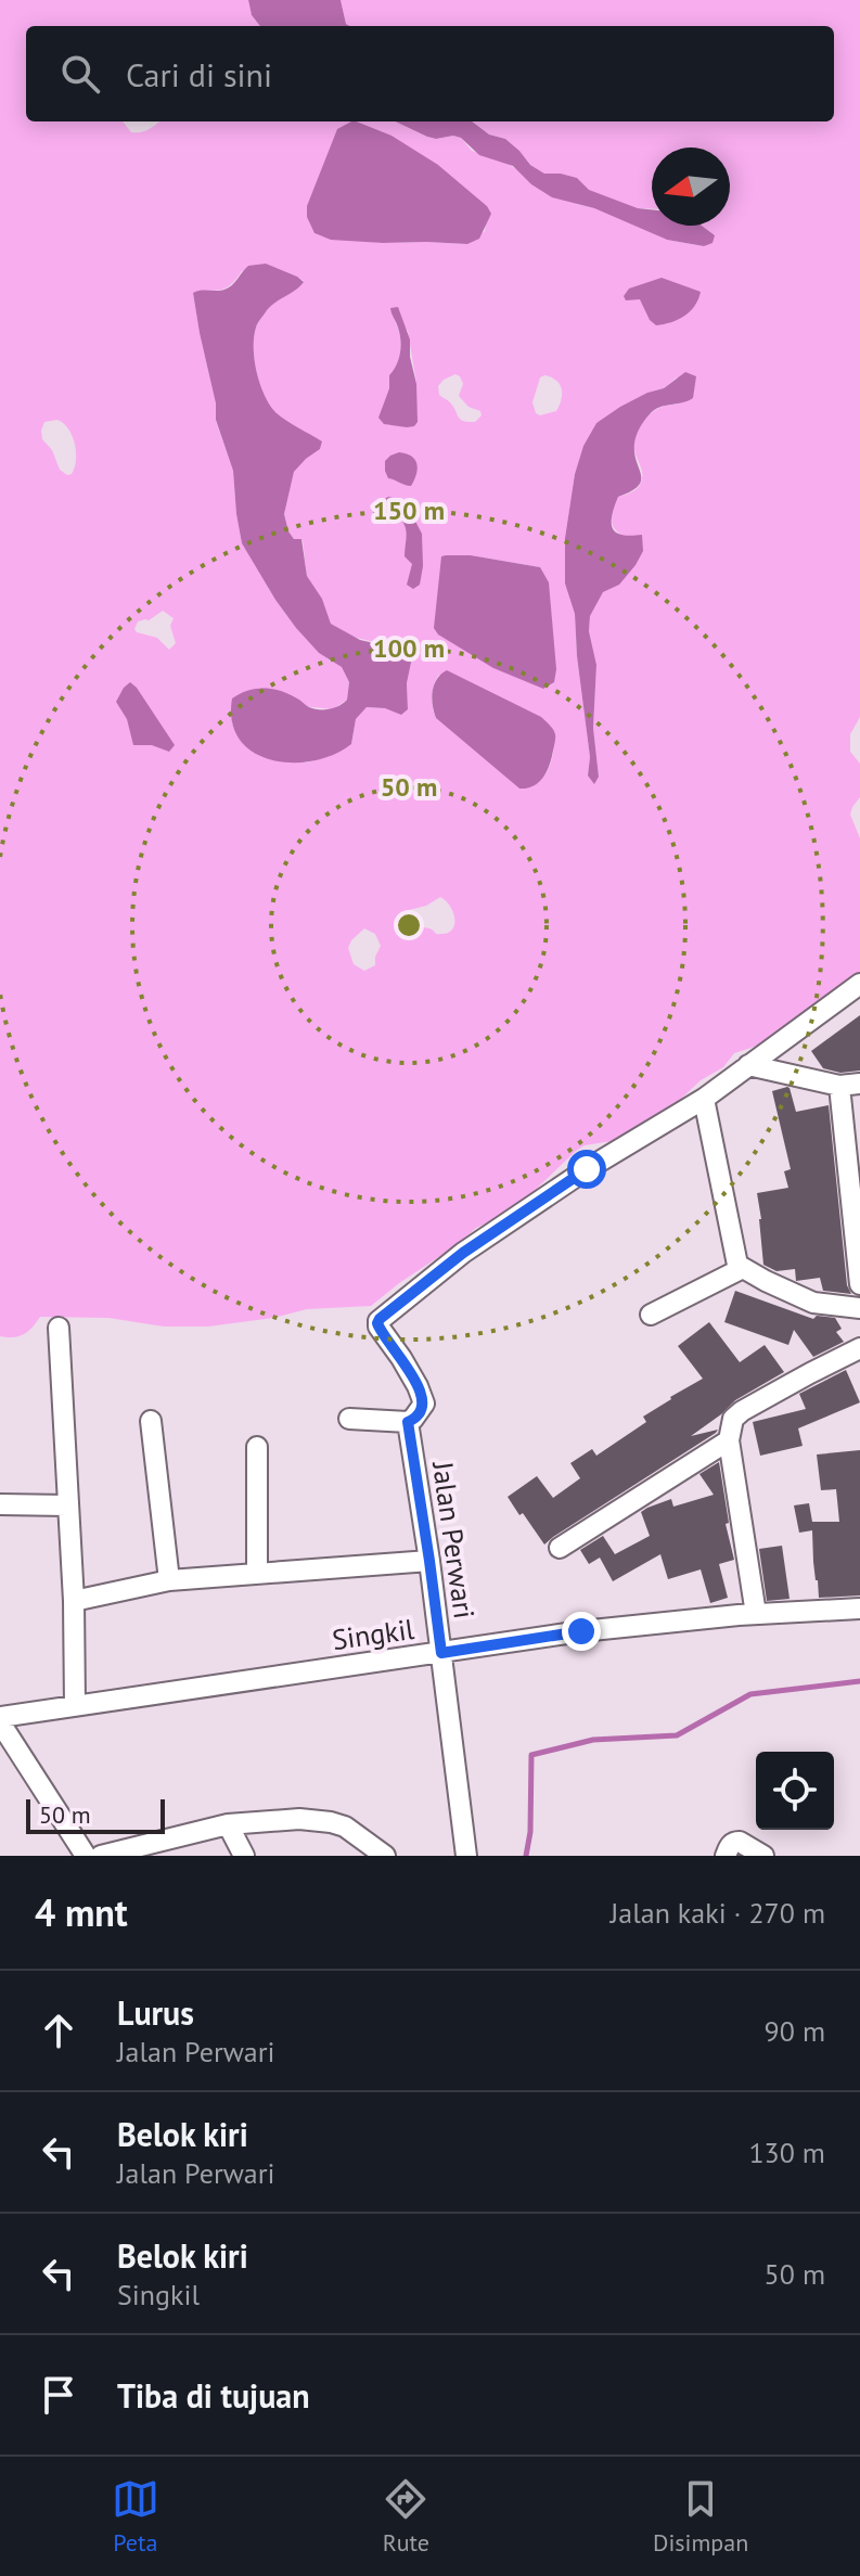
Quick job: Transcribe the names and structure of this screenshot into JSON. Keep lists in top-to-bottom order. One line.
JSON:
{"streets":{"street":["Jalan Perwari","Singkil"]},"crossings":[["Jalan Perwari","Singkil"]],"scale_bar":"50 m","north":"left","page":{"search":"Cari di sini","scale":"50 m","heading":["4 mnt","Jalan kaki · 270 m"],"list":[["Lurus","Jalan Perwari","90 m"],["Belok kiri","Jalan Perwari","130 m"],["Belok kiri","Singkil","50 m"],"Tiba di tujuan"],"nav":["Peta","Rute","Disimpan"]},"rings":["150 m","100 m","50 m"]}
